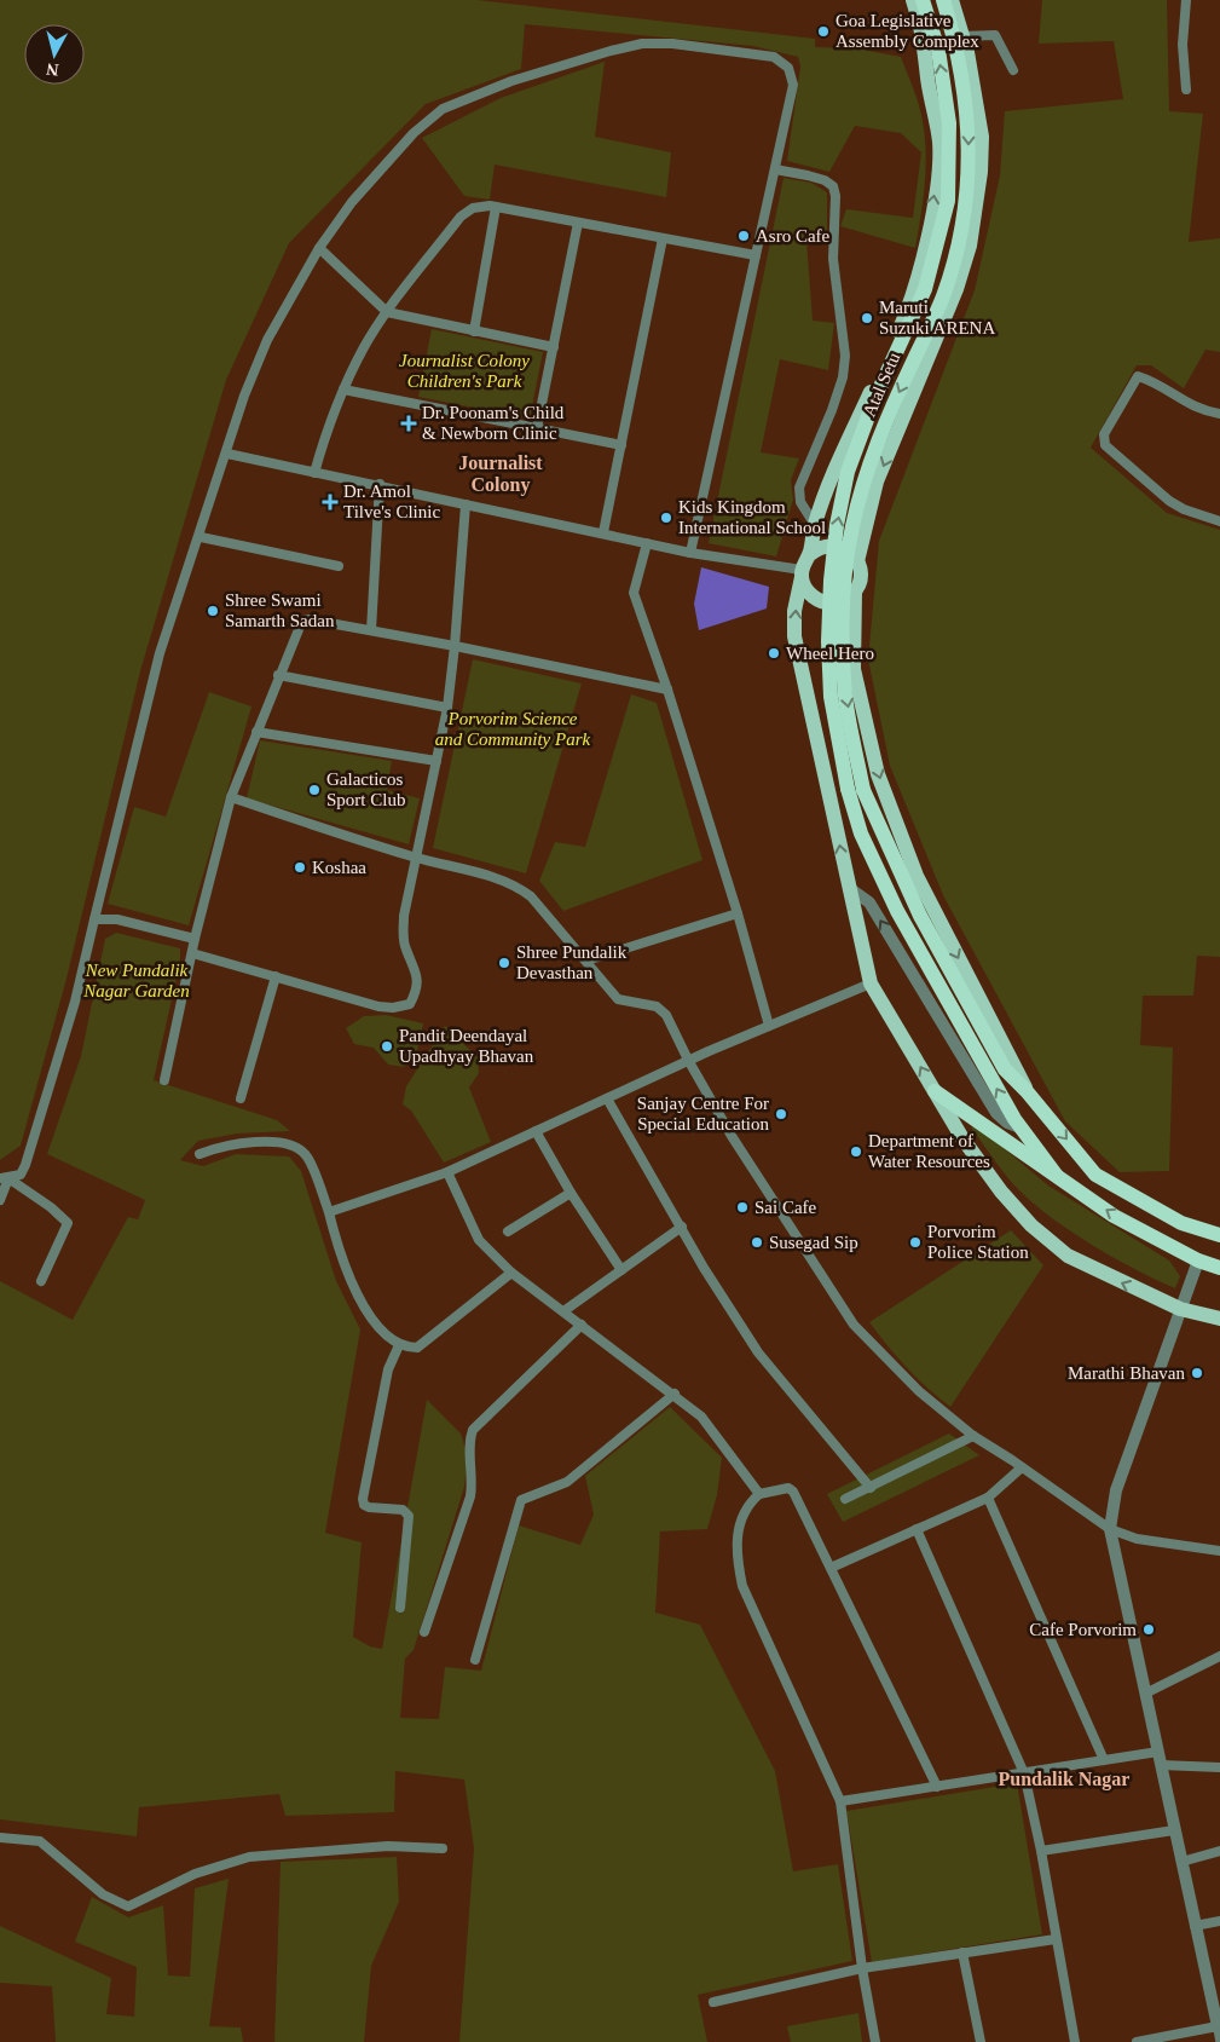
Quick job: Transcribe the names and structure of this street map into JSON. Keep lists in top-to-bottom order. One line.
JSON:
{"streets":{"highway":["Atal Setu"]},"districts":["Journalist Colony","Pundalik Nagar"],"parks":["Journalist Colony Children's Park","Porvorim Science and Community Park","New Pundalik Nagar Garden"],"places":{"other":["Goa Legislative Assembly Complex","Asro Cafe","Maruti Suzuki ARENA","Kids Kingdom International School","Shree Swami Samarth Sadan","Wheel Hero","Galacticos Sport Club","Koshaa","Shree Pundalik Devasthan","Pandit Deendayal Upadhyay Bhavan","Sanjay Centre For Special Education","Department of Water Resources","Sai Cafe","Susegad Sip","Porvorim Police Station","Marathi Bhavan","Cafe Porvorim"],"health":["Dr. Poonam's Child & Newborn Clinic","Dr. Amol Tilve's Clinic"]},"north":"bottom"}
